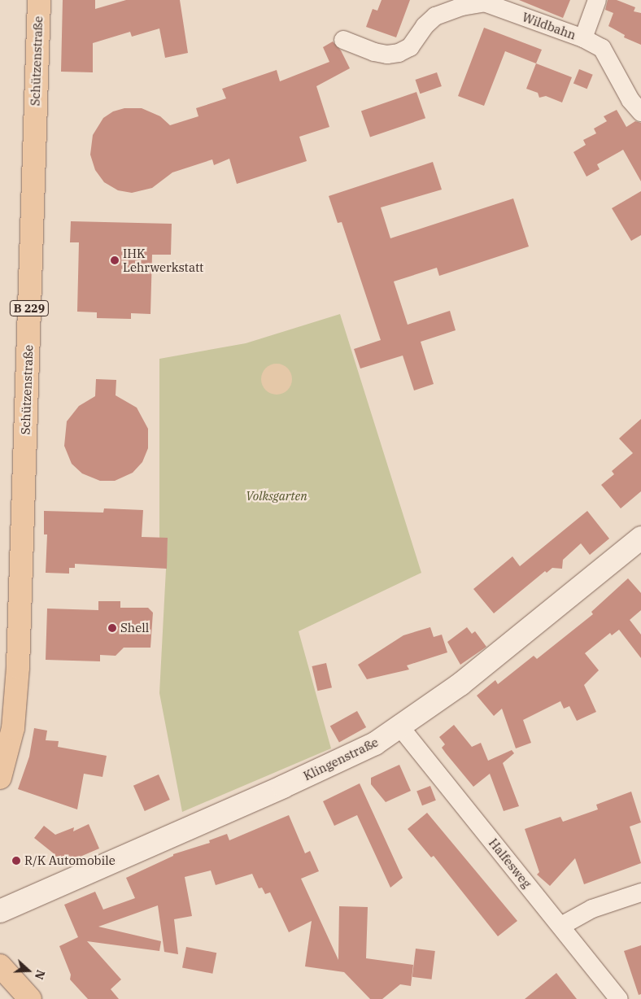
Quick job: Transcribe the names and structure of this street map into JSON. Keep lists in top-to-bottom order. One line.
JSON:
{"streets":{"main road":["Schützenstraße","B 229"],"street":["Wildbahn","Klingenstraße","Halfesweg"]},"crossings":[["Klingenstraße","Halfesweg"]],"parks":["Volksgarten"],"places":["IHK Lehrwerkstatt","Shell","R/K Automobile"],"north":"right"}
